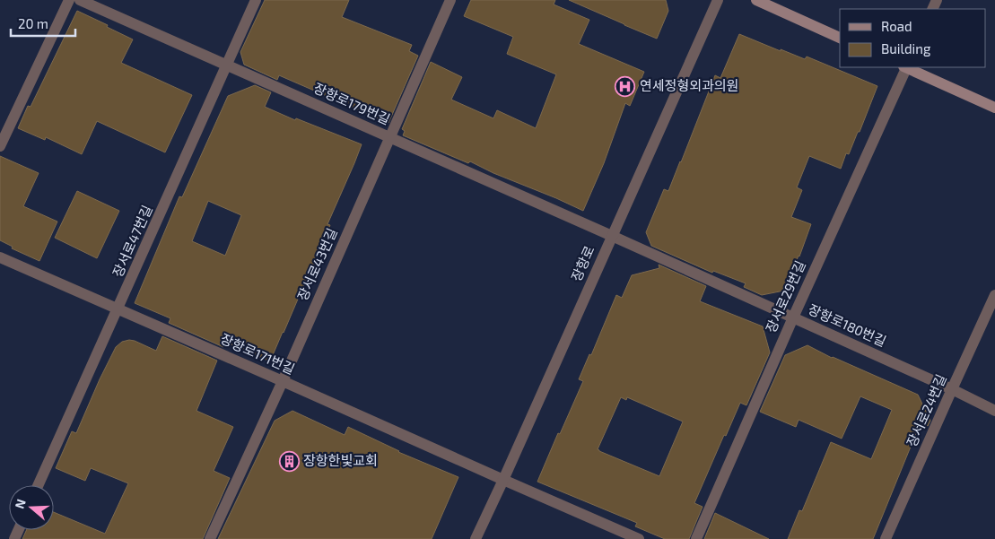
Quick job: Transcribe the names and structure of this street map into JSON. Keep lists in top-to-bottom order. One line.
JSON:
{"streets":{"street":["장항로179번길","장서로47번길","장항로","장서로43번길","장서로29번길","장항로180번길","장항로171번길","장서로24번길"]},"crossings":[["장항로179번길","장서로47번길"],["장항로179번길","장항로"],["장항로179번길","장서로43번길"],["장항로179번길","장항로180번길"],["장서로47번길","장항로171번길"],["장항로","장항로180번길"],["장항로","장항로171번길"],["장서로43번길","장항로171번길"],["장서로29번길","장항로180번길"],["장항로180번길","장서로24번길"]],"places":{"hospital":["연세정형외과의원"],"building":["장항한빛교회"]},"legend":["Road","Building"],"scale_bar":"20 m","north":"left"}
